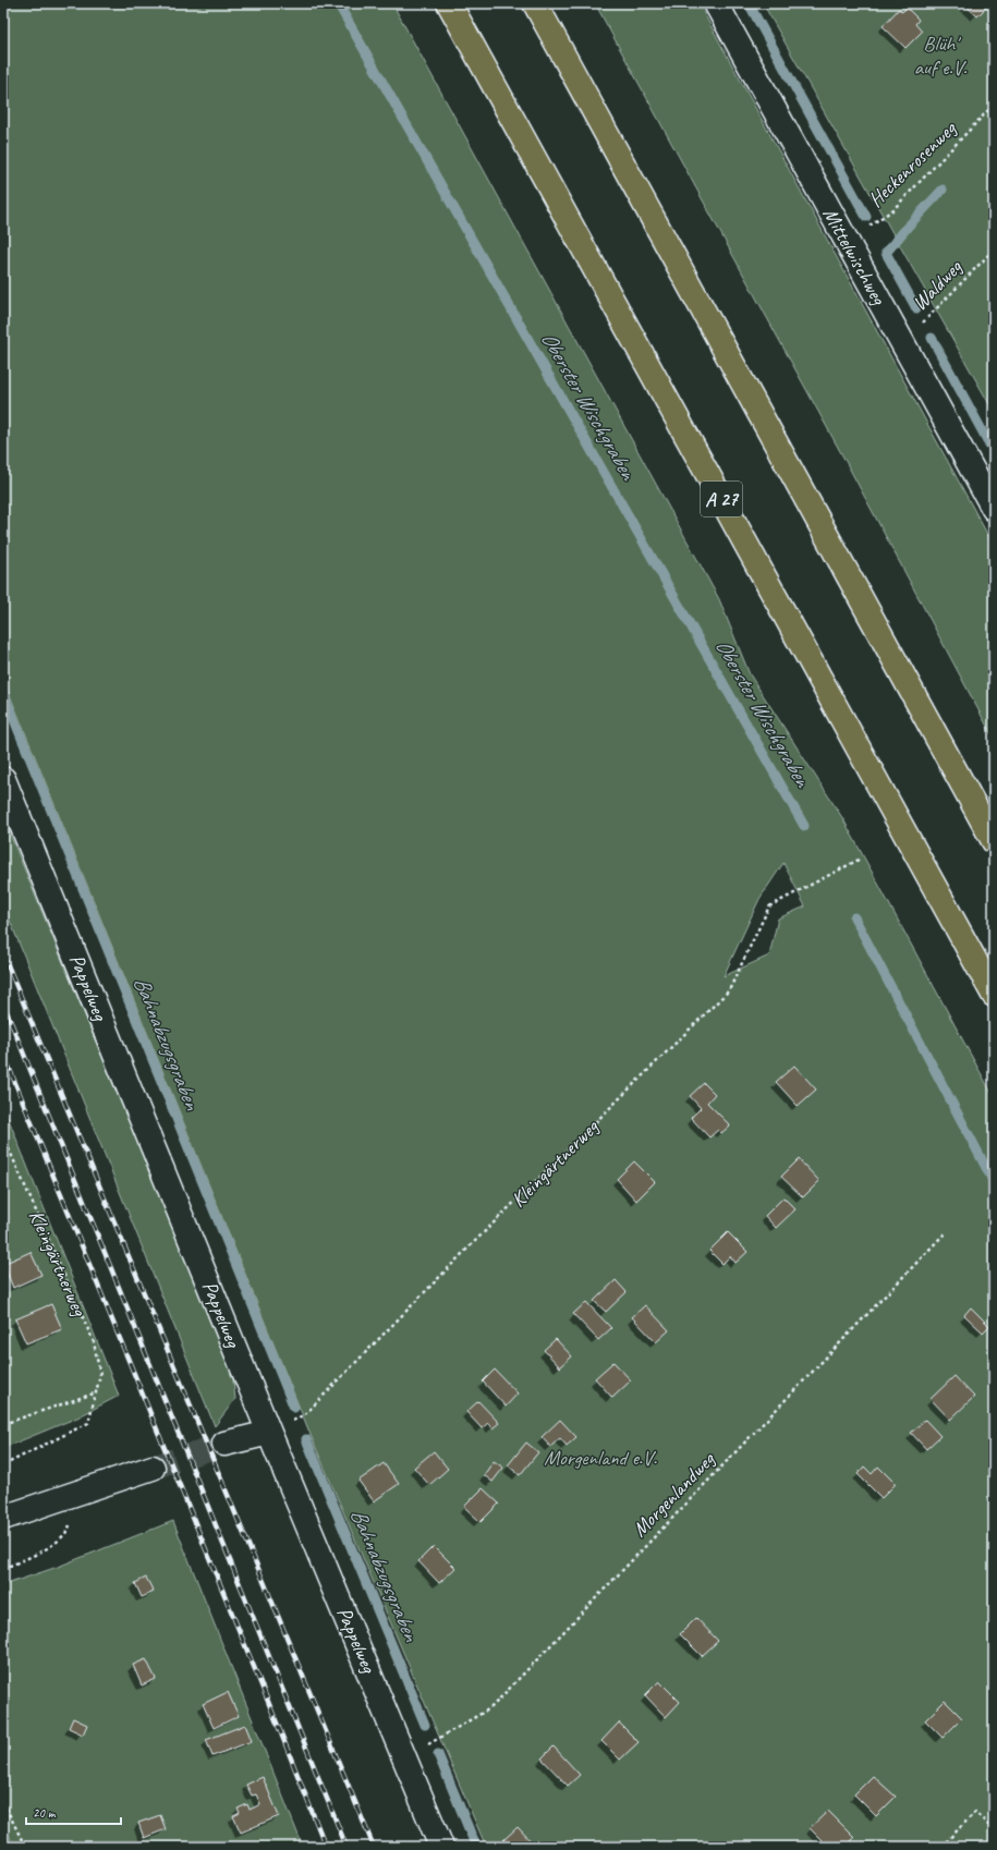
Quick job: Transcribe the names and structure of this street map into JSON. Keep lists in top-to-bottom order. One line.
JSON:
{"streets":{"highway":["A 27"],"street":["Mittelwischweg","Pappelweg"],"path":["Heckenrosenweg","Waldweg","Kleingärtnerweg","Morgenlandweg"]},"crossings":[["Heckenrosenweg","Mittelwischweg"],["Mittelwischweg","Waldweg"],["Pappelweg","Kleingärtnerweg"],["Pappelweg","Morgenlandweg"]],"water":["Oberster Wischgraben","Bahnabzugsgraben"],"parks":["Blüh' auf e.V.","Morgenland e.V."],"scale_bar":"20 m"}
